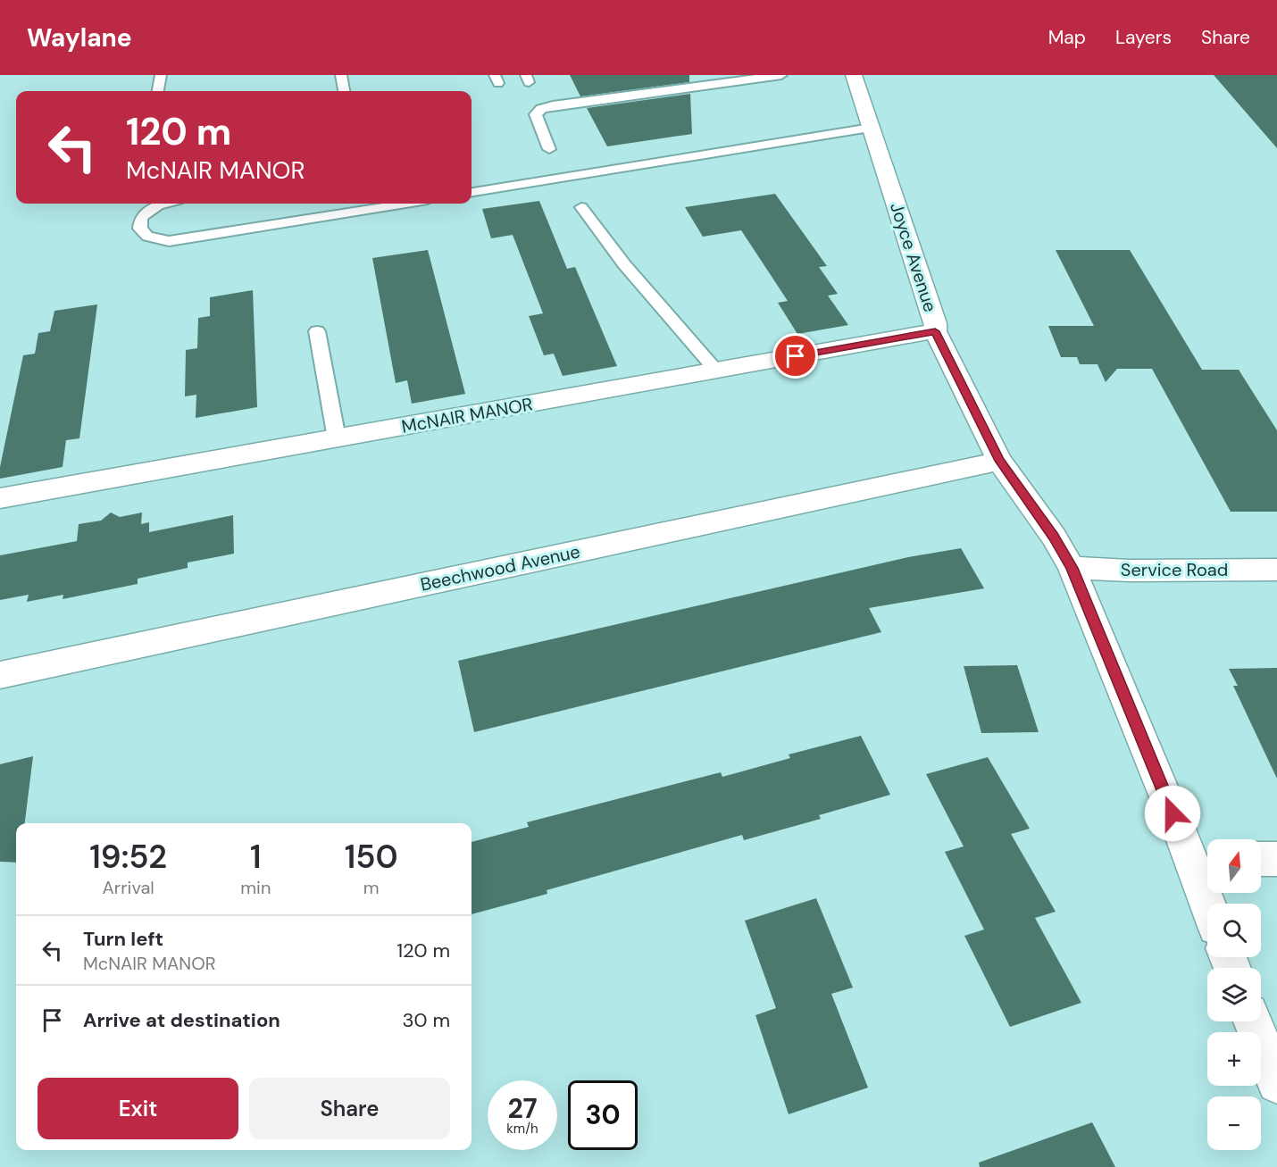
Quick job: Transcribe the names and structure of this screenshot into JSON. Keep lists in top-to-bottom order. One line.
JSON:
{"streets":{"street":["Joyce Avenue","McNAIR MANOR","Beechwood Avenue","Service Road"]},"crossings":[["Joyce Avenue","McNAIR MANOR"],["Joyce Avenue","Beechwood Avenue"],["Joyce Avenue","Service Road"]],"north":"top","page":{"header":"Waylane","nav":["Map","Layers","Share"],"turn":["120 m","McNAIR MANOR"],"eta":["19:52","Arrival","1","min","150","m"],"map_buttons":["+","−"],"list":[{"name":"Turn left","note":"McNAIR MANOR","value":"120 m"},{"name":"Arrive at destination","value":"30 m"}],"buttons":["Exit","Share"],"speed":"27 km/h","limit":"30"}}
